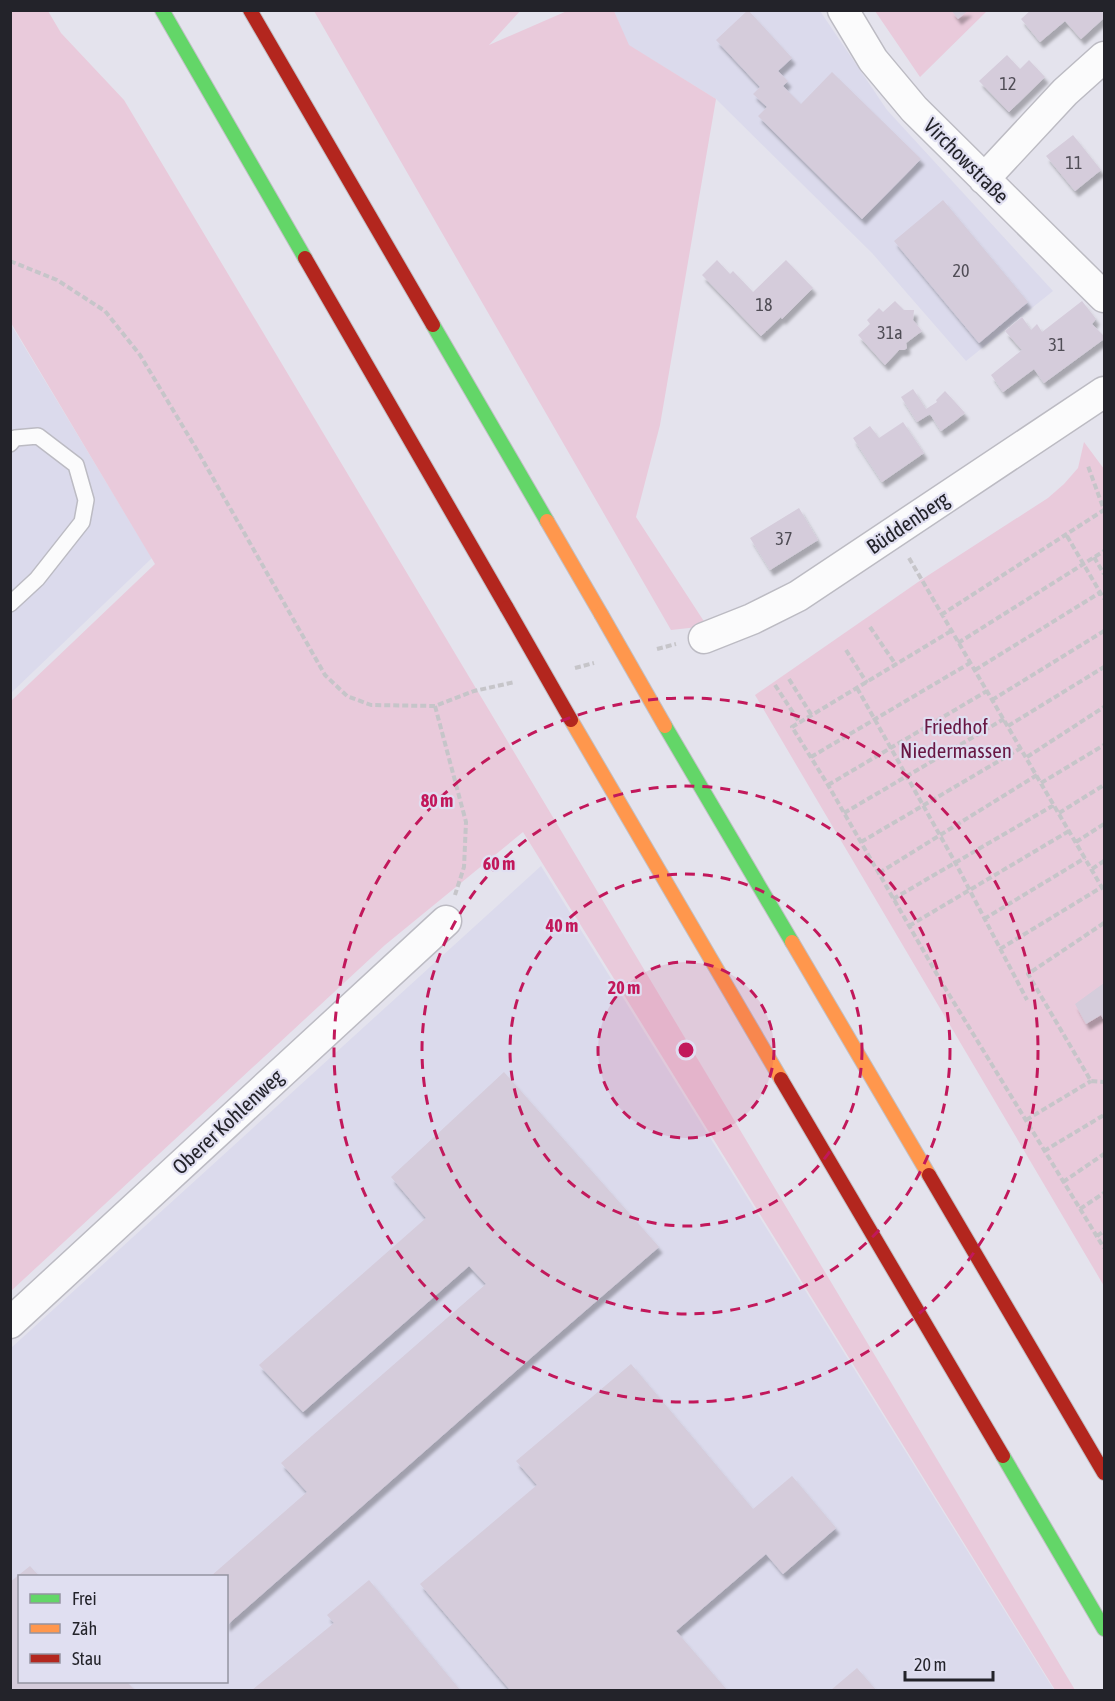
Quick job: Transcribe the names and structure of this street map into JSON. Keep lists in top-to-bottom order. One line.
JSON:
{"streets":{"street":["Virchowstraße","Büddenberg","Oberer Kohlenweg"]},"parks":["Friedhof Niedermassen"],"house_numbers":["12","11","20","18","31a","31","37"],"legend":["Frei","Zäh","Stau"],"scale_bar":"20 m","rings":["80 m","60 m","40 m","20 m"]}
